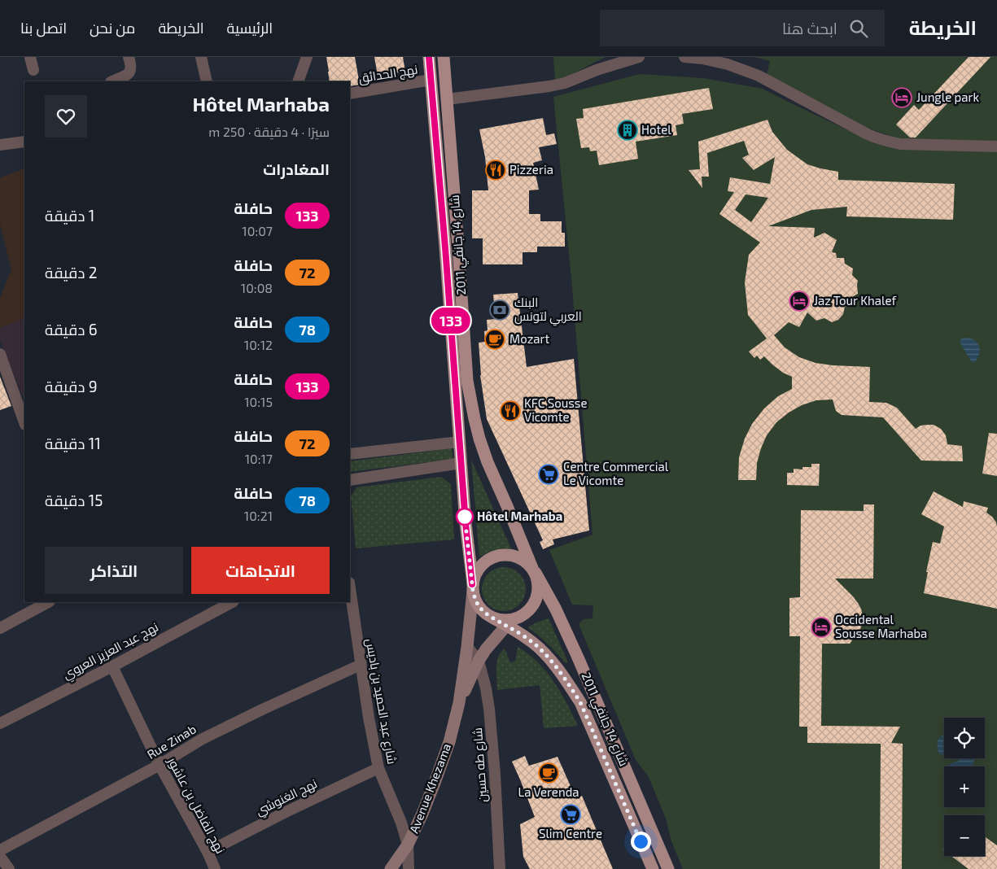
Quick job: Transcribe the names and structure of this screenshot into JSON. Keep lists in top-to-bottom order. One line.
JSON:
{"streets":{"main road":["شارع 14 جانفي 2011","Avenue Khezama"],"street":["نهج الحدائق","نهج عبد العزيز العروي","شارع عبد الحميد بن باديس","Rue Zinab","شارع طه حسين","نهج الغنوشي","نهج الفاضل بن عاشور"]},"crossings":[["نهج الحدائق","شارع 14 جانفي 2011"],["شارع 14 جانفي 2011","Avenue Khezama"],["نهج عبد العزيز العروي","نهج الفاضل بن عاشور"],["شارع عبد الحميد بن باديس","Rue Zinab"],["شارع عبد الحميد بن باديس","Avenue Khezama"],["شارع عبد الحميد بن باديس","نهج الغنوشي"],["Rue Zinab","نهج الفاضل بن عاشور"],["شارع طه حسين","Avenue Khezama"],["نهج الغنوشي","نهج الفاضل بن عاشور"]],"places":{"hotel":["Jungle park","Jaz Tour Khalef","Occidental Sousse Marhaba"],"building":["Hotel"],"restaurant":["Pizzeria","KFC Sousse Vicomte"],"bank":["البنك العربي لتونس"],"cafe":["Mozart","La Verenda"],"supermarket":["Centre Commercial Le Vicomte","Slim Centre"],"other":["Hôtel Marhaba"]},"lines":["bus line 133"],"page":{"header":"الخريطة","search":"ابحث هنا","nav":["الرئيسية","الخريطة","من نحن","اتصل بنا"],"on_map":"133","heading":[["Hôtel Marhaba","سيرًا · 4 دقيقة · 250 m"],"المغادرات"],"list":[{"mark":"133","name":"حافلة","note":"10:07","value":"1 دقيقة"},{"mark":"72","name":"حافلة","note":"10:08","value":"2 دقيقة"},{"mark":"78","name":"حافلة","note":"10:12","value":"6 دقيقة"},{"mark":"133","name":"حافلة","note":"10:15","value":"9 دقيقة"},{"mark":"72","name":"حافلة","note":"10:17","value":"11 دقيقة"},{"mark":"78","name":"حافلة","note":"10:21","value":"15 دقيقة"}],"buttons":["الاتجاهات","التذاكر"],"map_buttons":["+","−"]}}
